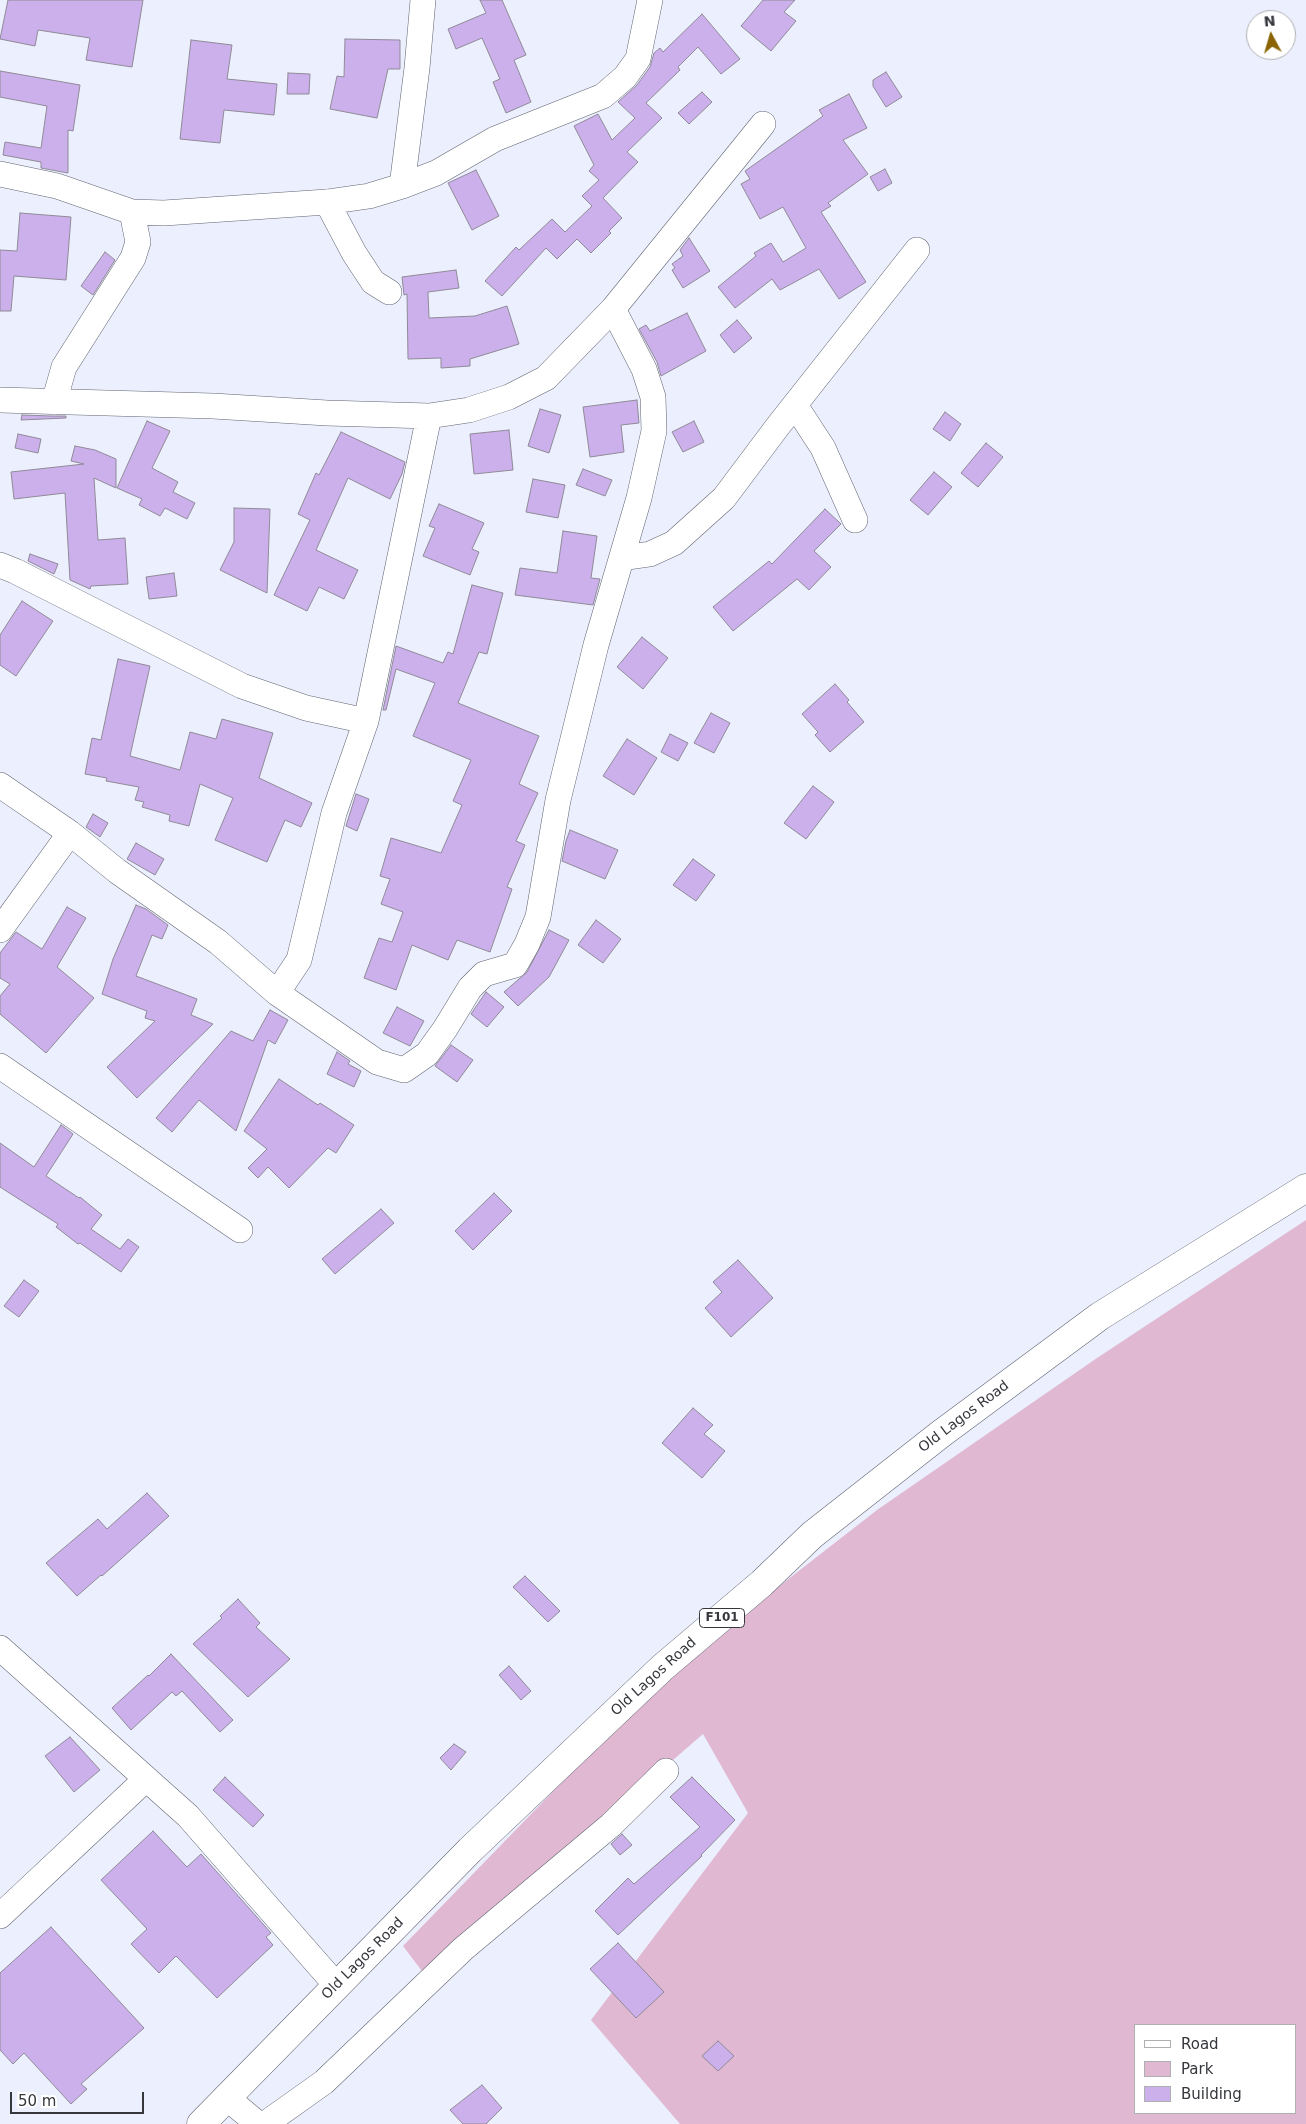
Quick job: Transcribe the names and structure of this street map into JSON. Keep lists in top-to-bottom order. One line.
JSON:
{"streets":{"main road":["Old Lagos Road","F101"]},"legend":["Road","Park","Building"],"scale_bar":"50 m","north":"top"}
